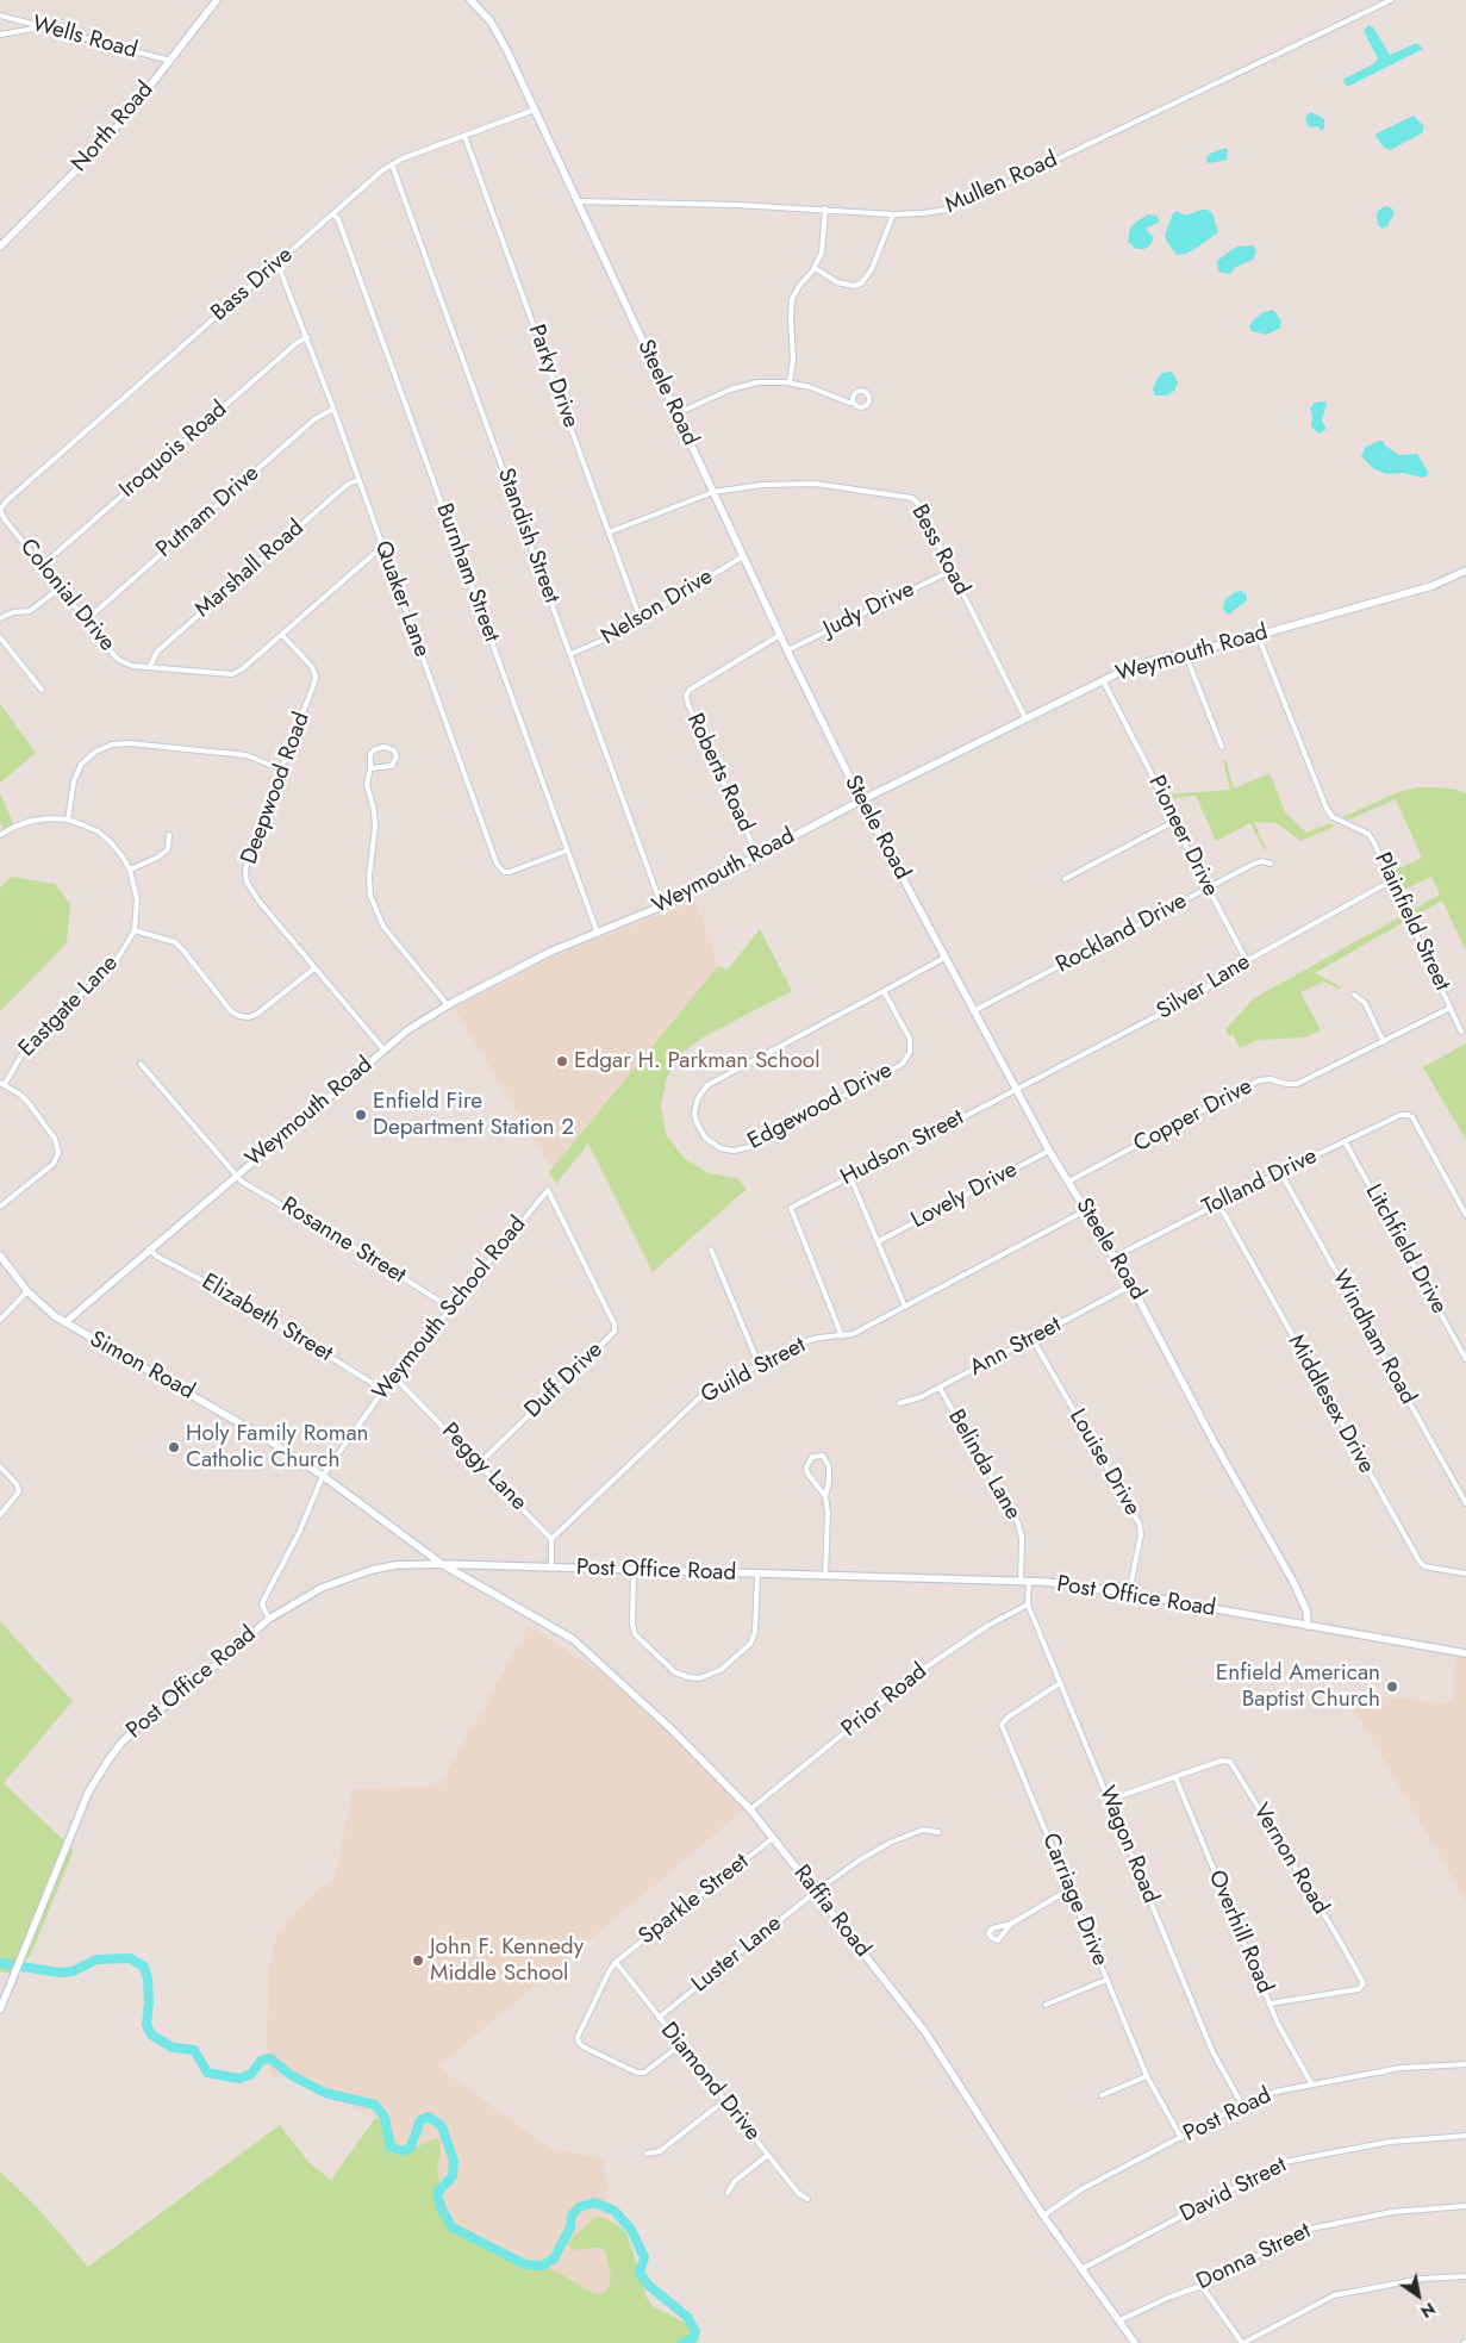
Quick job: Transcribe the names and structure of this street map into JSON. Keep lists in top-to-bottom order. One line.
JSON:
{"streets":{"street":["Wells Road","North Road","Mullen Road","Bass Drive","Parky Drive","Steele Road","Iroquois Road","Putnam Drive","Standish Street","Bess Road","Marshall Road","Burnham Street","Colonial Drive","Quaker Lane","Nelson Drive","Judy Drive","Weymouth Road","Roberts Road","Deepwood Road","Pioneer Drive","Plainfield Street","Rockland Drive","Silver Lane","Eastgate Lane","Edgewood Drive","Copper Drive","Hudson Street","Tolland Drive","Lovely Drive","Rosanne Street","Litchfield Drive","Weymouth School Road","Elizabeth Street","Windham Road","Ann Street","Simon Road","Guild Street","Duff Drive","Middlesex Drive","Louise Drive","Belinda Lane","Peggy Lane","Post Office Road","Prior Road","Wagon Road","Vernon Road","Sparkle Street","Carriage Drive","Raffia Road","Overhill Road","Luster Lane","Diamond Drive","Post Road","David Street","Donna Street"]},"crossings":[["Wells Road","North Road"],["Mullen Road","Steele Road"],["Bass Drive","Parky Drive"],["Bass Drive","Steele Road"],["Bass Drive","Standish Street"],["Bass Drive","Burnham Street"],["Bass Drive","Colonial Drive"],["Bass Drive","Quaker Lane"],["Parky Drive","Nelson Drive"],["Steele Road","Bess Road"],["Steele Road","Nelson Drive"],["Steele Road","Judy Drive"],["Steele Road","Weymouth Road"],["Steele Road","Roberts Road"],["Steele Road","Rockland Drive"],["Steele Road","Silver Lane"],["Steele Road","Edgewood Drive"],["Steele Road","Copper Drive"],["Steele Road","Hudson Street"],["Steele Road","Tolland Drive"],["Steele Road","Lovely Drive"],["Steele Road","Ann Street"],["Steele Road","Guild Street"],["Steele Road","Post Office Road"],["Iroquois Road","Colonial Drive"],["Iroquois Road","Quaker Lane"],["Putnam Drive","Colonial Drive"],["Putnam Drive","Quaker Lane"],["Standish Street","Nelson Drive"],["Standish Street","Weymouth Road"],["Bess Road","Judy Drive"],["Bess Road","Weymouth Road"],["Marshall Road","Colonial Drive"],["Marshall Road","Quaker Lane"],["Burnham Street","Quaker Lane"],["Burnham Street","Weymouth Road"],["Colonial Drive","Quaker Lane"],["Colonial Drive","Deepwood Road"],["Weymouth Road","Roberts Road"],["Weymouth Road","Deepwood Road"],["Weymouth Road","Pioneer Drive"],["Weymouth Road","Plainfield Street"],["Weymouth Road","Rosanne Street"],["Weymouth Road","Elizabeth Street"],["Weymouth Road","Simon Road"],["Pioneer Drive","Rockland Drive"],["Pioneer Drive","Silver Lane"],["Plainfield Street","Silver Lane"],["Plainfield Street","Copper Drive"],["Silver Lane","Hudson Street"],["Hudson Street","Guild Street"],["Tolland Drive","Litchfield Drive"],["Tolland Drive","Windham Road"],["Tolland Drive","Middlesex Drive"],["Rosanne Street","Weymouth School Road"],["Weymouth School Road","Elizabeth Street"],["Weymouth School Road","Simon Road"],["Weymouth School Road","Duff Drive"],["Weymouth School Road","Peggy Lane"],["Weymouth School Road","Post Office Road"],["Ann Street","Louise Drive"],["Ann Street","Belinda Lane"],["Simon Road","Post Office Road"],["Simon Road","Raffia Road"],["Guild Street","Peggy Lane"],["Duff Drive","Peggy Lane"],["Louise Drive","Post Office Road"],["Belinda Lane","Post Office Road"],["Post Office Road","Wagon Road"],["Post Office Road","Raffia Road"],["Prior Road","Wagon Road"],["Prior Road","Raffia Road"],["Wagon Road","Vernon Road"],["Wagon Road","Carriage Drive"],["Wagon Road","Post Road"],["Vernon Road","Overhill Road"],["Sparkle Street","Raffia Road"],["Sparkle Street","Diamond Drive"],["Carriage Drive","Post Road"],["Raffia Road","Luster Lane"],["Raffia Road","Post Road"],["Raffia Road","David Street"],["Raffia Road","Donna Street"],["Overhill Road","Post Road"],["Luster Lane","Diamond Drive"]],"places":["Edgar H. Parkman School","Enfield Fire Department Station 2","Holy Family Roman Catholic Church","Enfield American Baptist Church","John F. Kennedy Middle School"],"north":"bottom right"}
